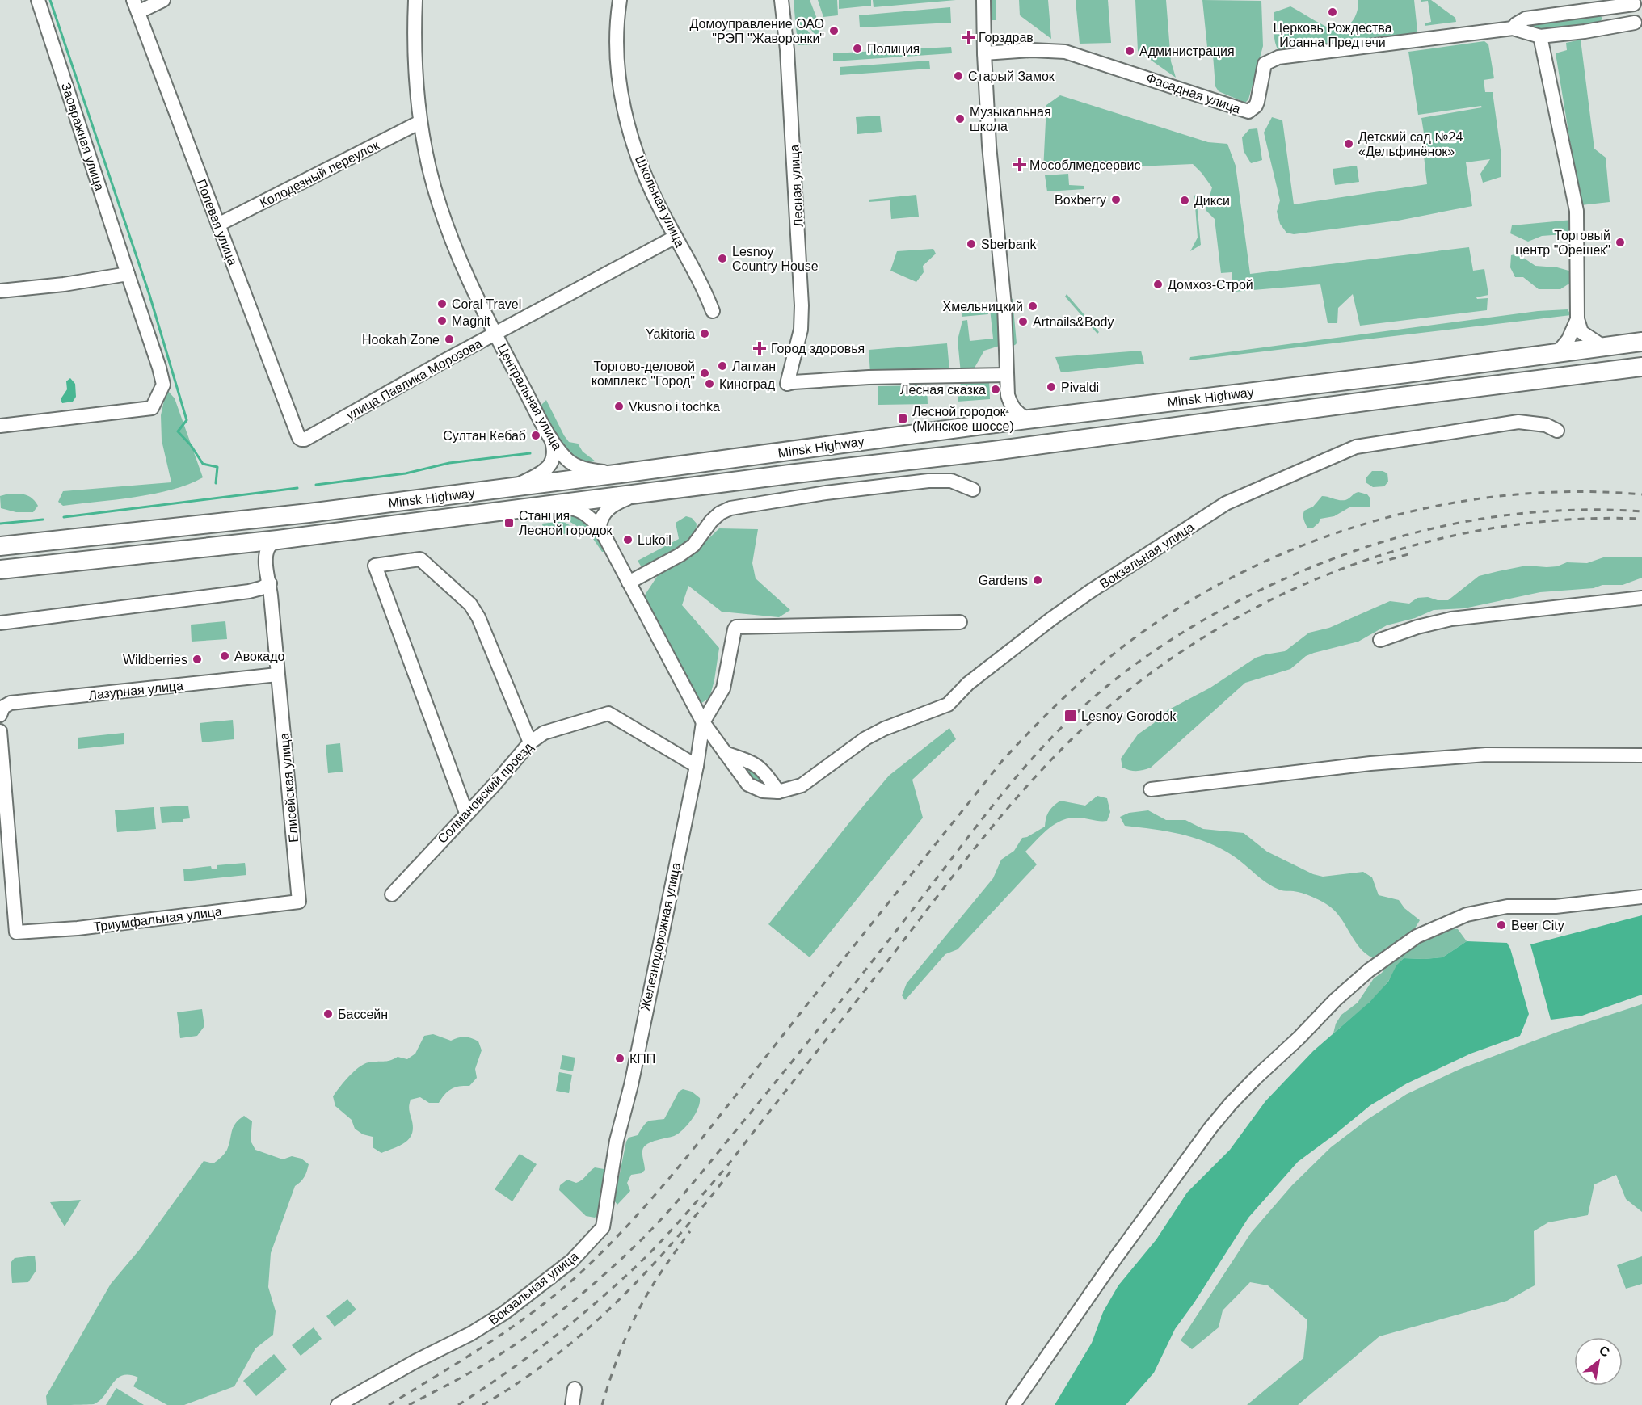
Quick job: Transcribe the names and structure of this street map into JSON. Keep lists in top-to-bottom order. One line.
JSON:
{"streets":{"highway":["Minsk Highway"],"street":["Фасадная улица","Заовражная улица","Колодезный переулок","Лесная улица","Школьная улица","Полевая улица","улица Павлика Морозова","Центральная улица","Вокзальная улица","Лазурная улица","Елисейская улица","Солмановский проезд","Триумфальная улица","Железнодорожная улица"]},"crossings":[["Колодезный переулок","Полевая улица"],["Колодезный переулок","Центральная улица"],["Школьная улица","улица Павлика Морозова"],["Полевая улица","улица Павлика Морозова"],["улица Павлика Морозова","Центральная улица"],["Центральная улица","Minsk Highway"],["Вокзальная улица","Железнодорожная улица"],["Лазурная улица","Елисейская улица"],["Елисейская улица","Триумфальная улица"],["Солмановский проезд","Железнодорожная улица"]],"places":{"other":["Церковь Рождества Иоанна Предтечи","Домоуправление ОАО \"РЭП \"Жаворонки\"","Полиция","Администрация","Старый Замок","Музыкальная школа","Детский сад №24 «Дельфинёнок»","Boxberry","Дикси","Торговый центр \"Орешек\"","Sberbank","Lesnoy Country House","Домхоз-Строй","Coral Travel","Хмельницкий","Magnit","Artnails&Body","Yakitoria","Hookah Zone","Лагман","Торгово-деловой комплекс \"Город\"","Киноград","Pivaldi","Лесная сказка","Vkusno i tochka","Султан Кебаб","Lukoil","Gardens","Авокадо","Wildberries","Beer City","Бассейн","КПП"],"health":["Горздрав","Мособлмедсервис","Город здоровья"],"transit":["Лесной городок (Минское шоссе)","Станция Лесной городок","Lesnoy Gorodok"]},"north":"top right"}
